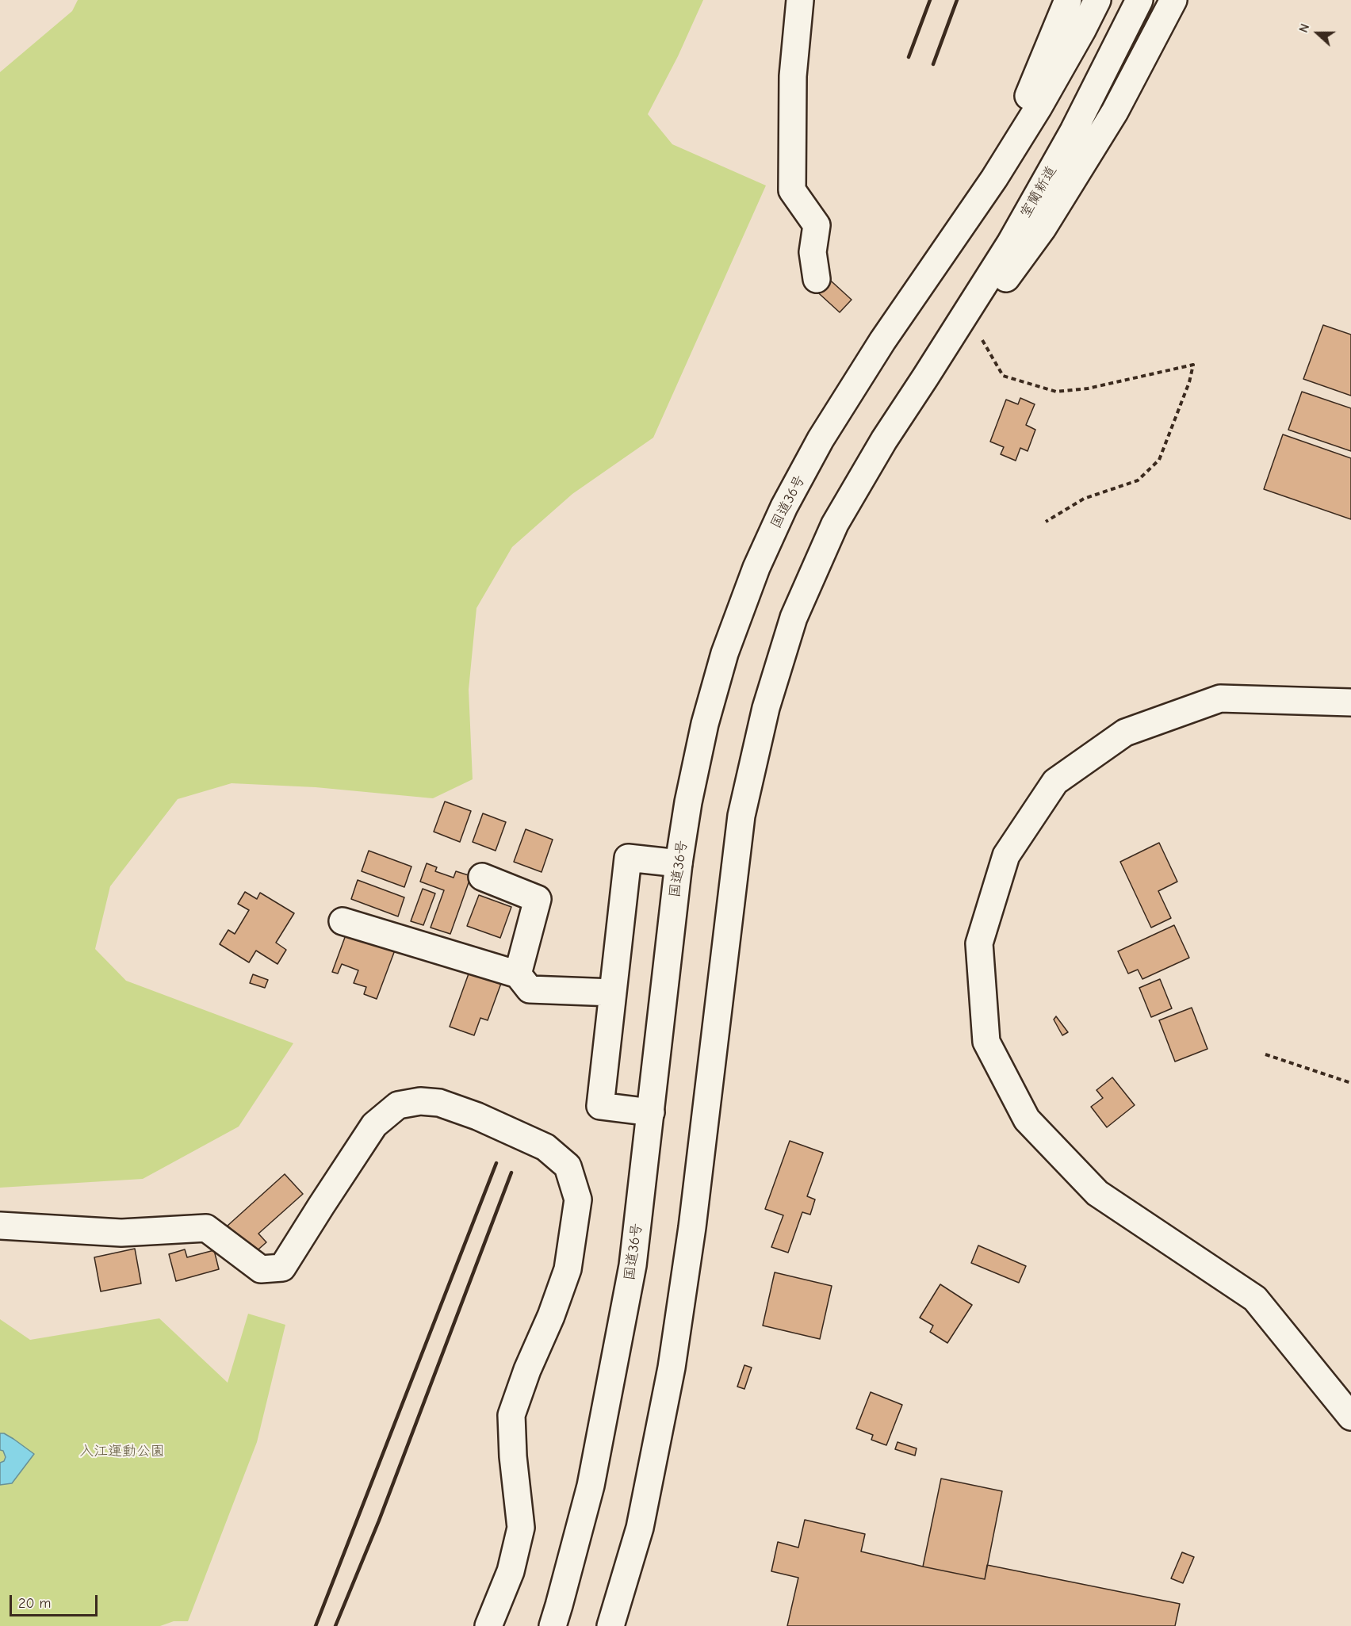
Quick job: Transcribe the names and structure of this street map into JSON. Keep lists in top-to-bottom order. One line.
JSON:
{"streets":{"main road":["室蘭新道","国道36号"]},"parks":["入江運動公園"],"scale_bar":"20 m","north":"left"}
